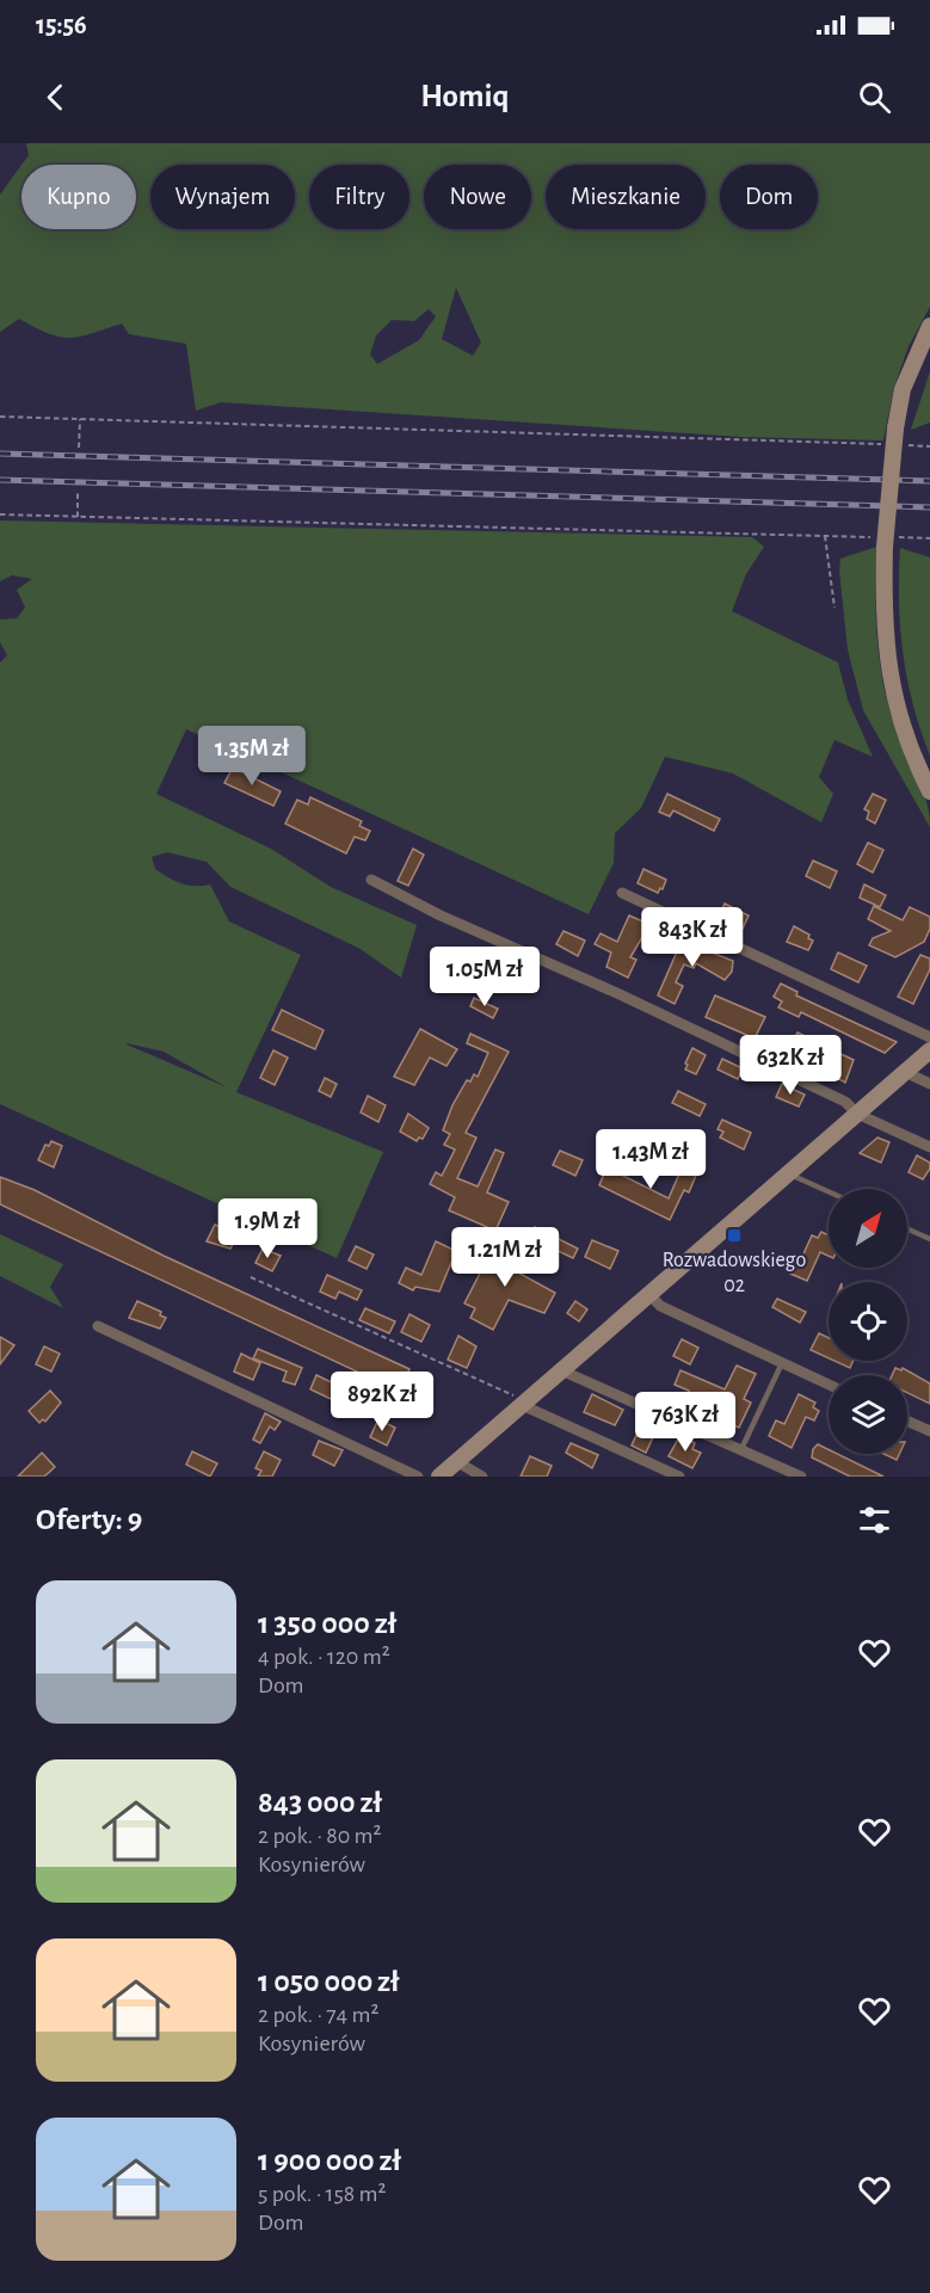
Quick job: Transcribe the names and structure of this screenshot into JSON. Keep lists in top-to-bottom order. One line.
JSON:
{"places":{"transit":["Rozwadowskiego 02"]},"north":"top right","page":{"status":"15:56","header":"Homiq","chip":["Kupno","Wynajem","Filtry","Nowe","Mieszkanie","Dom"],"price":["1.35M zł","843K zł","1.05M zł","632K zł","1.43M zł","1.9M zł","1.21M zł","892K zł","763K zł"],"heading":"Oferty: 9","list":[{"name":"1 350 000 zł","note":"4 pok. · 120 m² · Dom"},{"name":"843 000 zł","note":"2 pok. · 80 m² · Kosynierów"},{"name":"1 050 000 zł","note":"2 pok. · 74 m² · Kosynierów"},{"name":"1 900 000 zł","note":"5 pok. · 158 m² · Dom"}]}}
